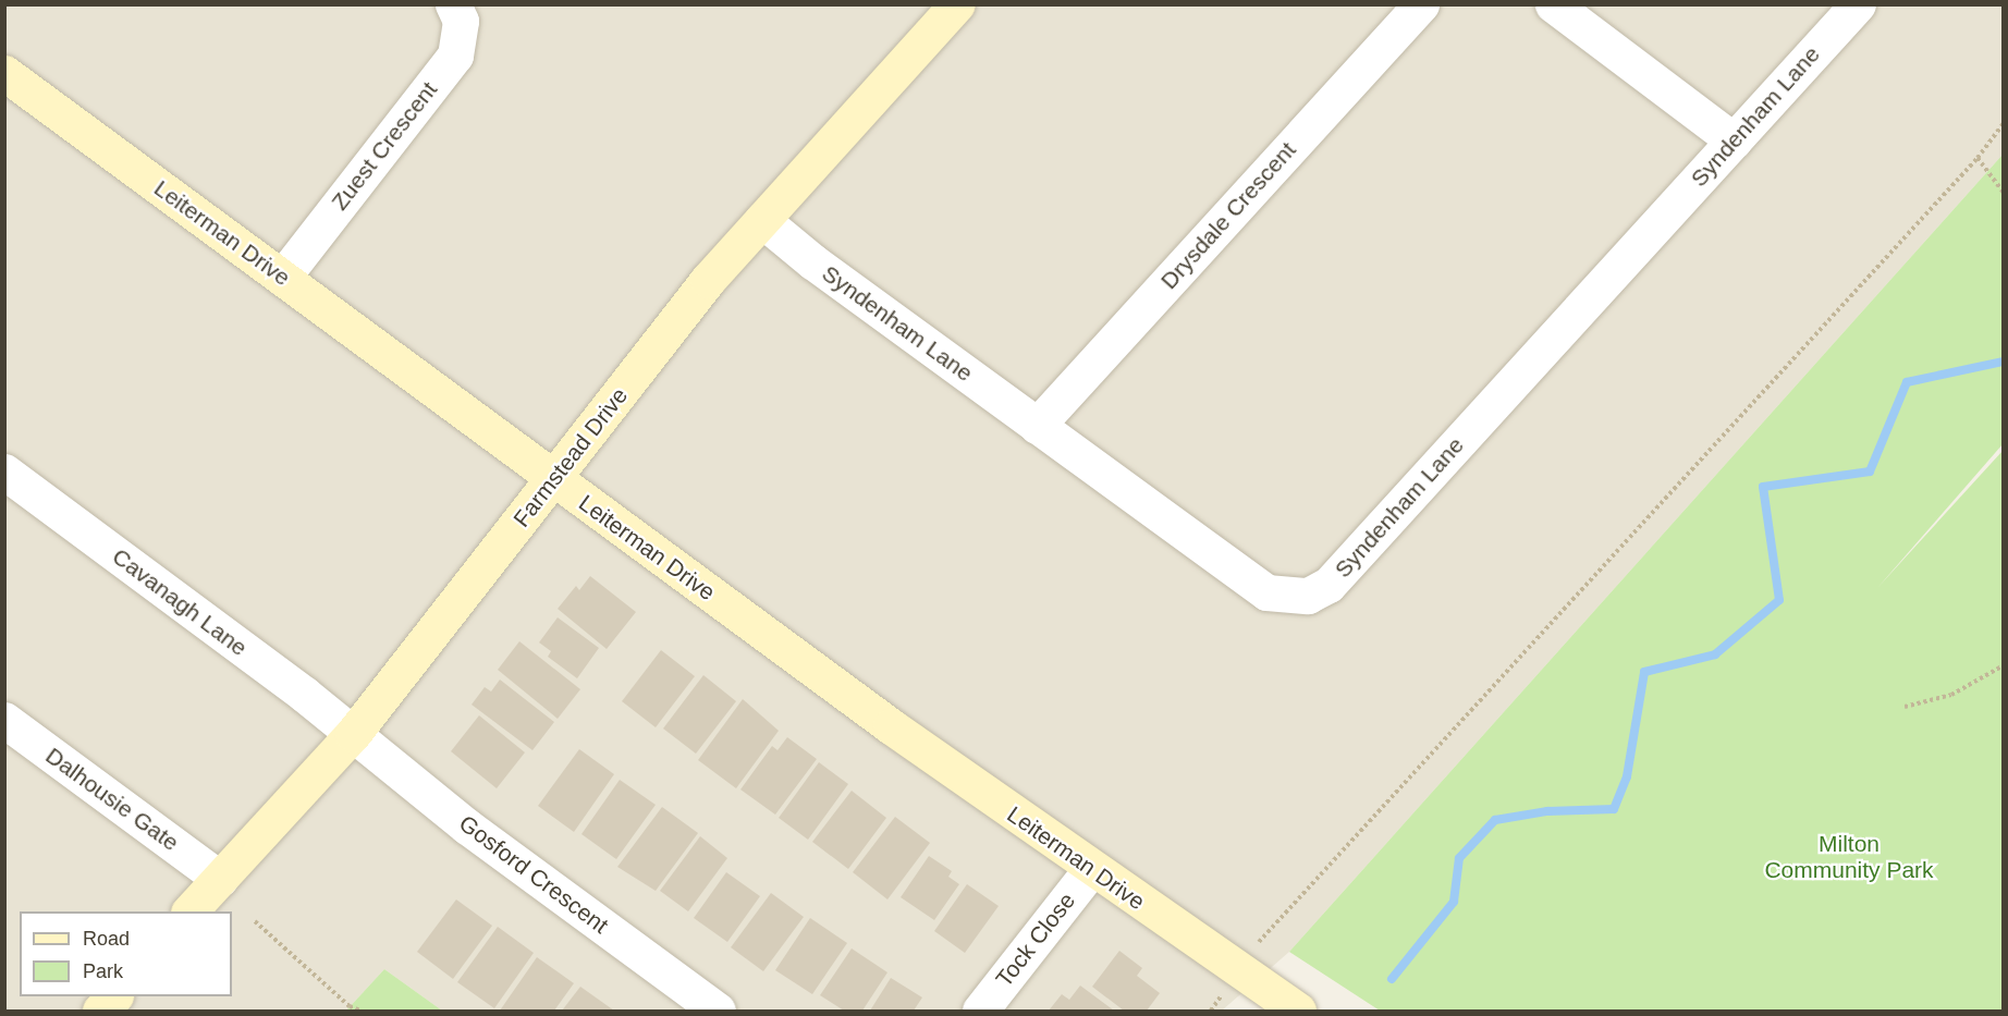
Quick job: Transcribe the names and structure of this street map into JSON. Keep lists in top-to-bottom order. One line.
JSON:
{"streets":{"street":["Syndenham Lane","Zuest Crescent","Drysdale Crescent","Leiterman Drive","Farmstead Drive","Cavanagh Lane","Dalhousie Gate","Gosford Crescent","Tock Close"]},"crossings":[["Syndenham Lane","Drysdale Crescent"],["Syndenham Lane","Farmstead Drive"],["Zuest Crescent","Leiterman Drive"],["Leiterman Drive","Farmstead Drive"],["Leiterman Drive","Tock Close"],["Farmstead Drive","Cavanagh Lane"],["Farmstead Drive","Dalhousie Gate"],["Farmstead Drive","Gosford Crescent"],["Cavanagh Lane","Gosford Crescent"]],"parks":["Milton Community Park"],"legend":["Road","Park"]}
